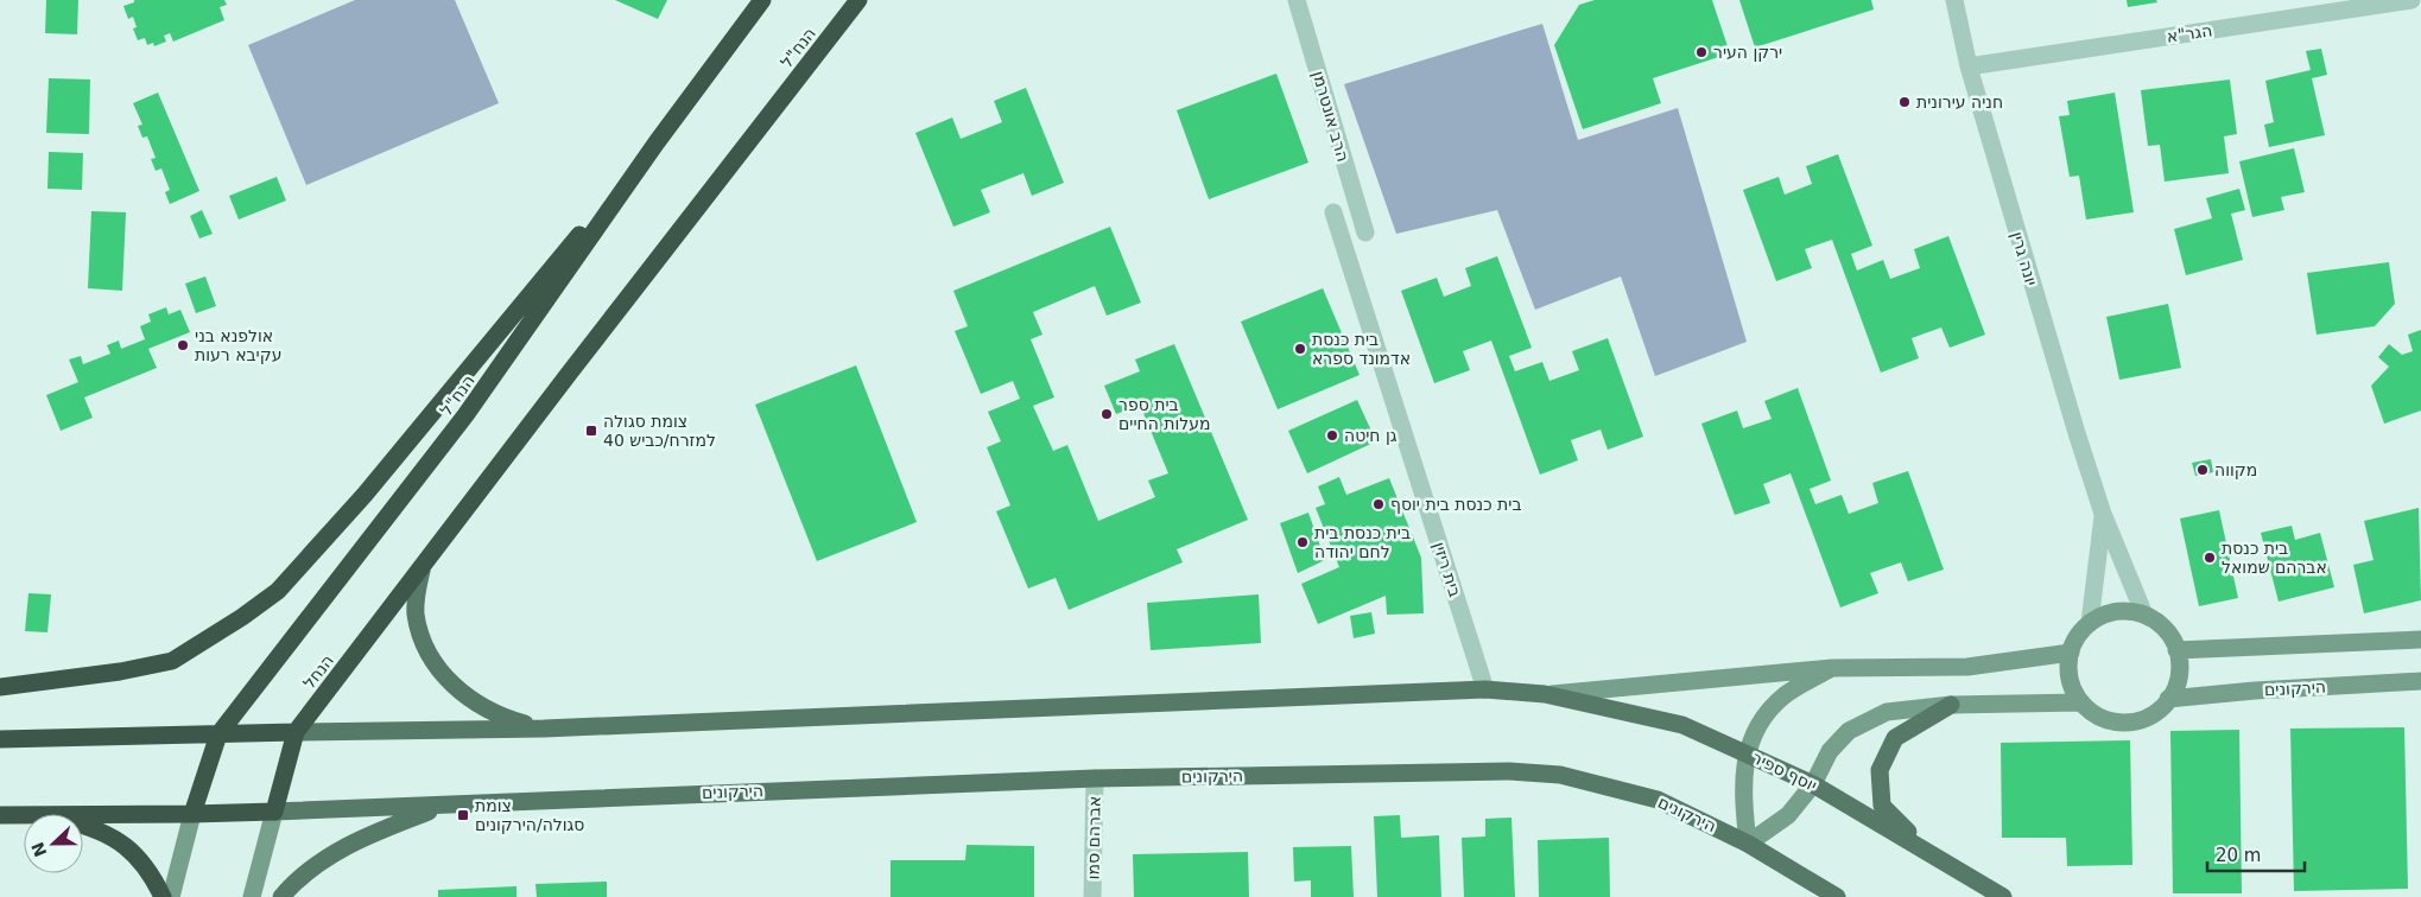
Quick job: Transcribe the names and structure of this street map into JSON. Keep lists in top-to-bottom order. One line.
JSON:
{"streets":{"highway":["הנח\"ל","הנחל"],"main road":["הירקונים","יוסף ספיר"],"street":["הגר\"א","הרב אונטרמן","יונה גרין","בית ריזין","אברהם סמו"]},"crossings":[["הגר\"א","יונה גרין"],["הנח\"ל","הנחל"],["יונה גרין","הירקונים"],["הנחל","הירקונים"],["הירקונים","אברהם סמו"]],"places":{"other":["ירקן העיר","חניה עירונית","אולפנא בני עקיבא רעות","בית כנסת אדמונד ספרא","בית ספר מעלות החיים","גן חיטה","מקווה","בית כנסת בית יוסף","בית כנסת בית לחם יהודה","בית כנסת אברהם שמואל"],"transit":["צומת סגולה למזרח/כביש 40","צומת סגולה/הירקונים"]},"scale_bar":"20 m","north":"left"}
